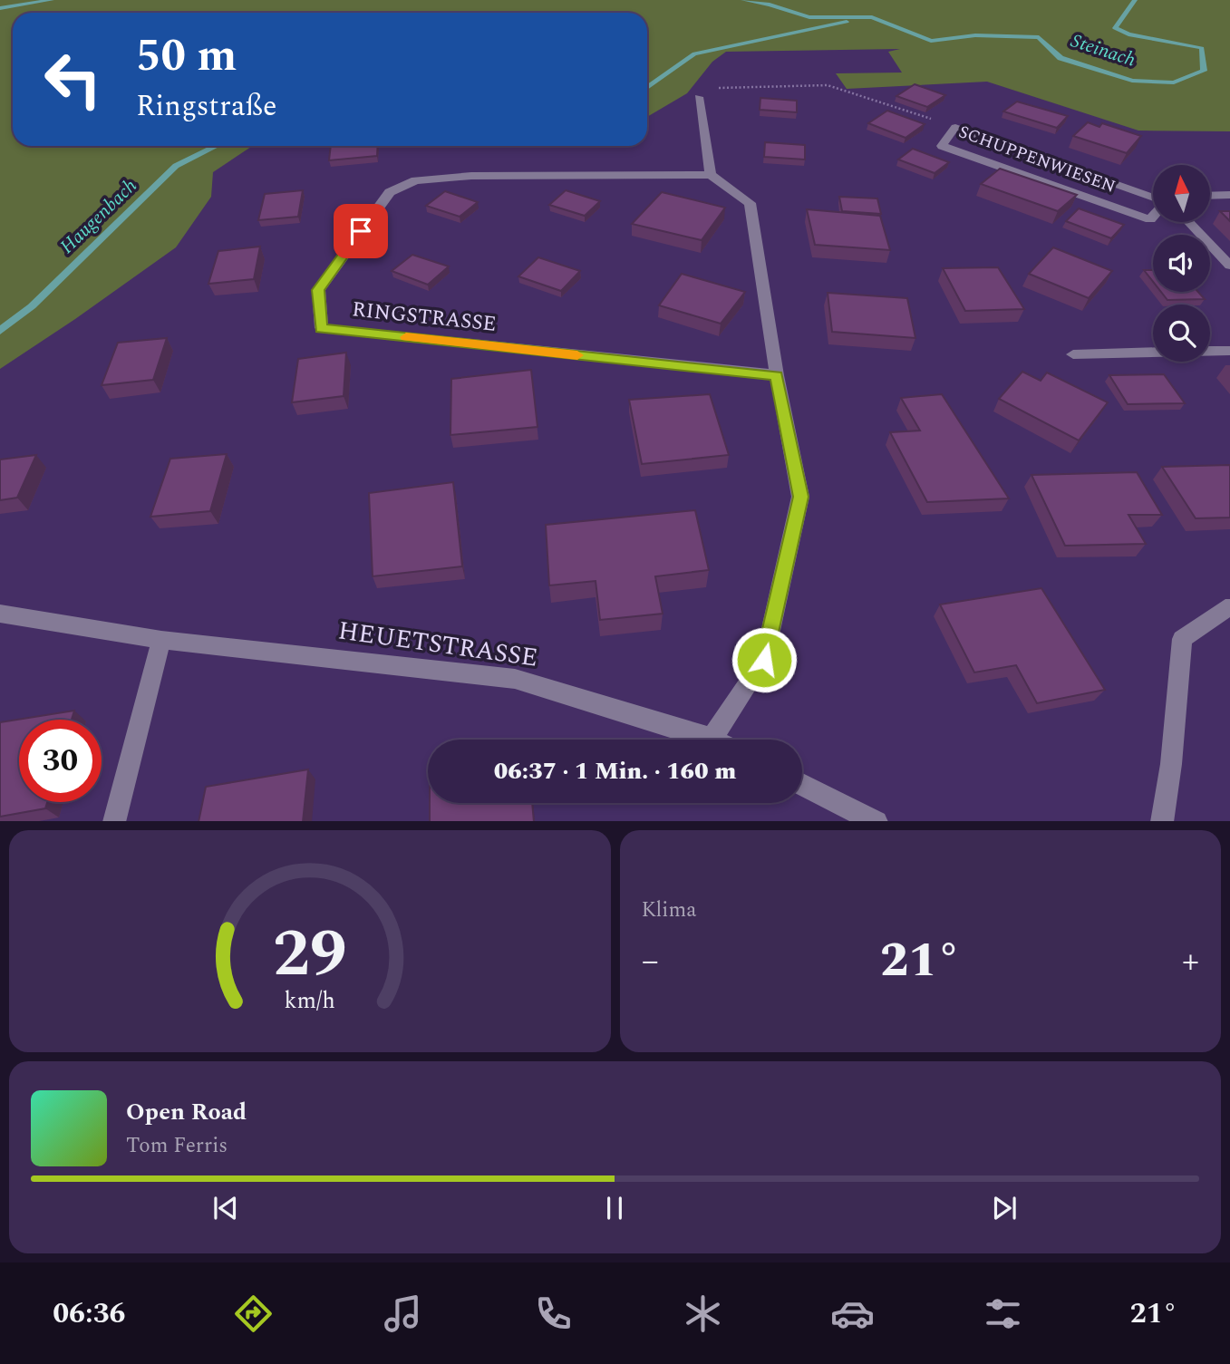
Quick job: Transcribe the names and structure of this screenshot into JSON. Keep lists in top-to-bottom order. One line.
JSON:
{"streets":{"street":["SCHUPPENWIESEN","RINGSTRASSE","HEUETSTRASSE"]},"water":["Steinach","Haugenbach"],"north":"top","page":{"turn":["50 m","Ringstraße"],"limit":"30","trip":"06:37 · 1 Min. · 160 m","tile":"Klima","heat":["−","21°","+"],"song":["Open Road","Tom Ferris"],"tabs":["06:36","21°"],"gauge":["29","km/h"]}}
